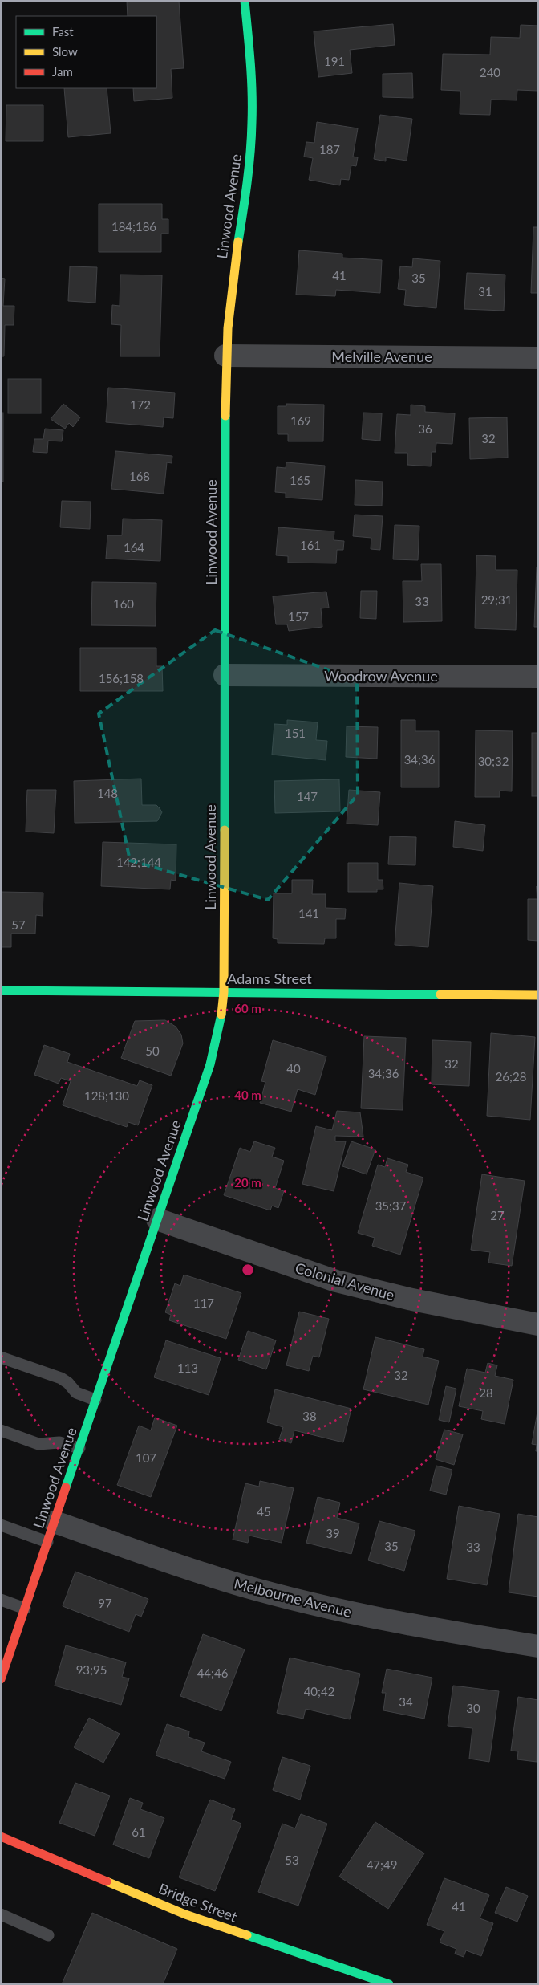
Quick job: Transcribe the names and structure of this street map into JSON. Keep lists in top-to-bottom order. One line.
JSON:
{"streets":{"street":["Linwood Avenue","Melville Avenue","Woodrow Avenue","Adams Street","Colonial Avenue","Melbourne Avenue","Bridge Street"]},"crossings":[["Linwood Avenue","Melville Avenue"],["Linwood Avenue","Woodrow Avenue"],["Linwood Avenue","Adams Street"],["Linwood Avenue","Colonial Avenue"],["Linwood Avenue","Melbourne Avenue"]],"house_numbers":["191","240","187","184;186","41","35","31","172","169","36","32","168","165","161","164","29;31","33","160","157","156;158","151","34;36","30;32","148","147","142;144","141","57","50","32","40","34;36","26;28","128;130","35;37","27","117","113","32","28","38","107","45","39","35","33","97","93;95","44;46","40;42","34","30","61","53","47;49","41"],"legend":["Fast","Slow","Jam"],"rings":["60 m","40 m","20 m"]}
